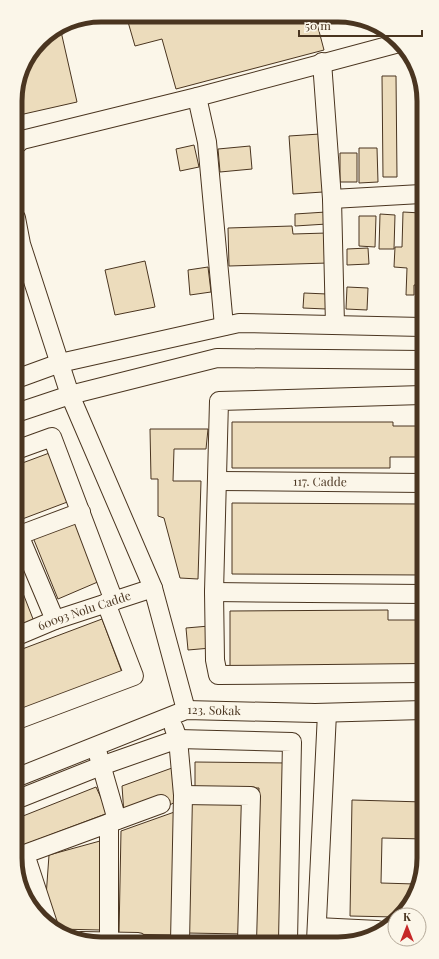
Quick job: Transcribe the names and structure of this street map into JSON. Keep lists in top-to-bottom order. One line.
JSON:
{"streets":{"street":["117. Cadde","60093 Nolu Cadde","123. Sokak"]},"scale_bar":"50 m","north":"top"}
